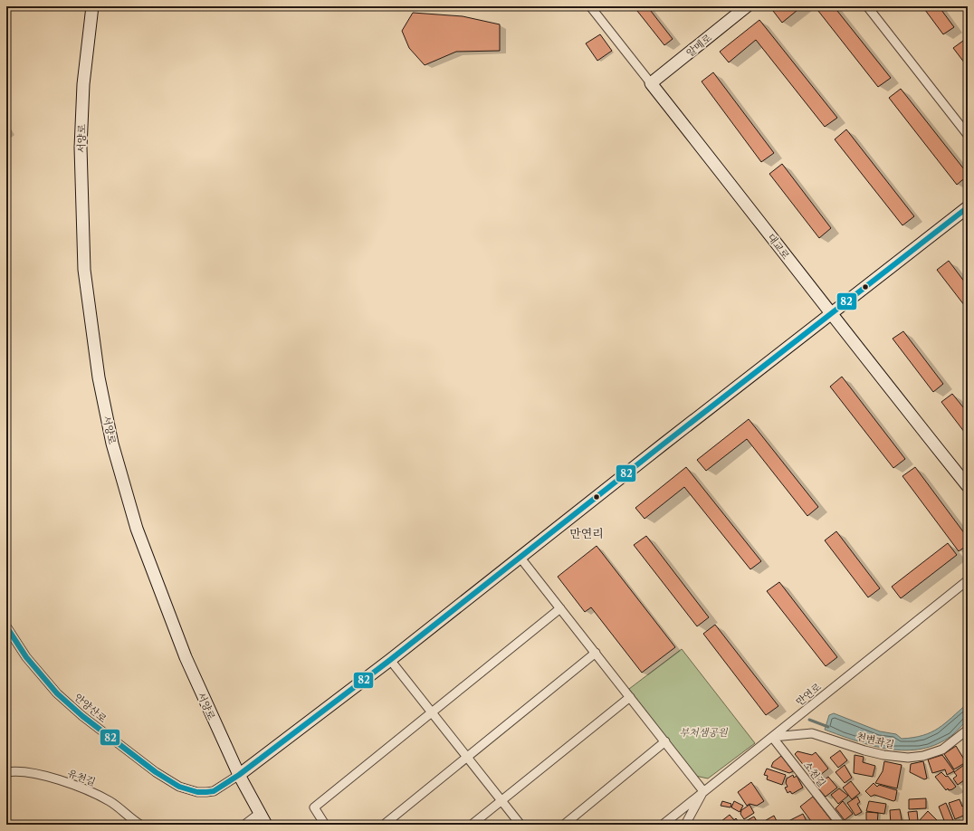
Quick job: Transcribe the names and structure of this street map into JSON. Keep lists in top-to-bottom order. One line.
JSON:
{"streets":{"street":["알메로","서양로","대교로","만연로","안양산로","천변좌길","소천길","유천길"]},"crossings":[["알메로","대교로"],["서양로","안양산로"],["만연로","천변좌길"],["만연로","소천길"],["천변좌길","소천길"]],"districts":["만연리"],"parks":["부처샘공원"],"lines":["transit line 82"]}
